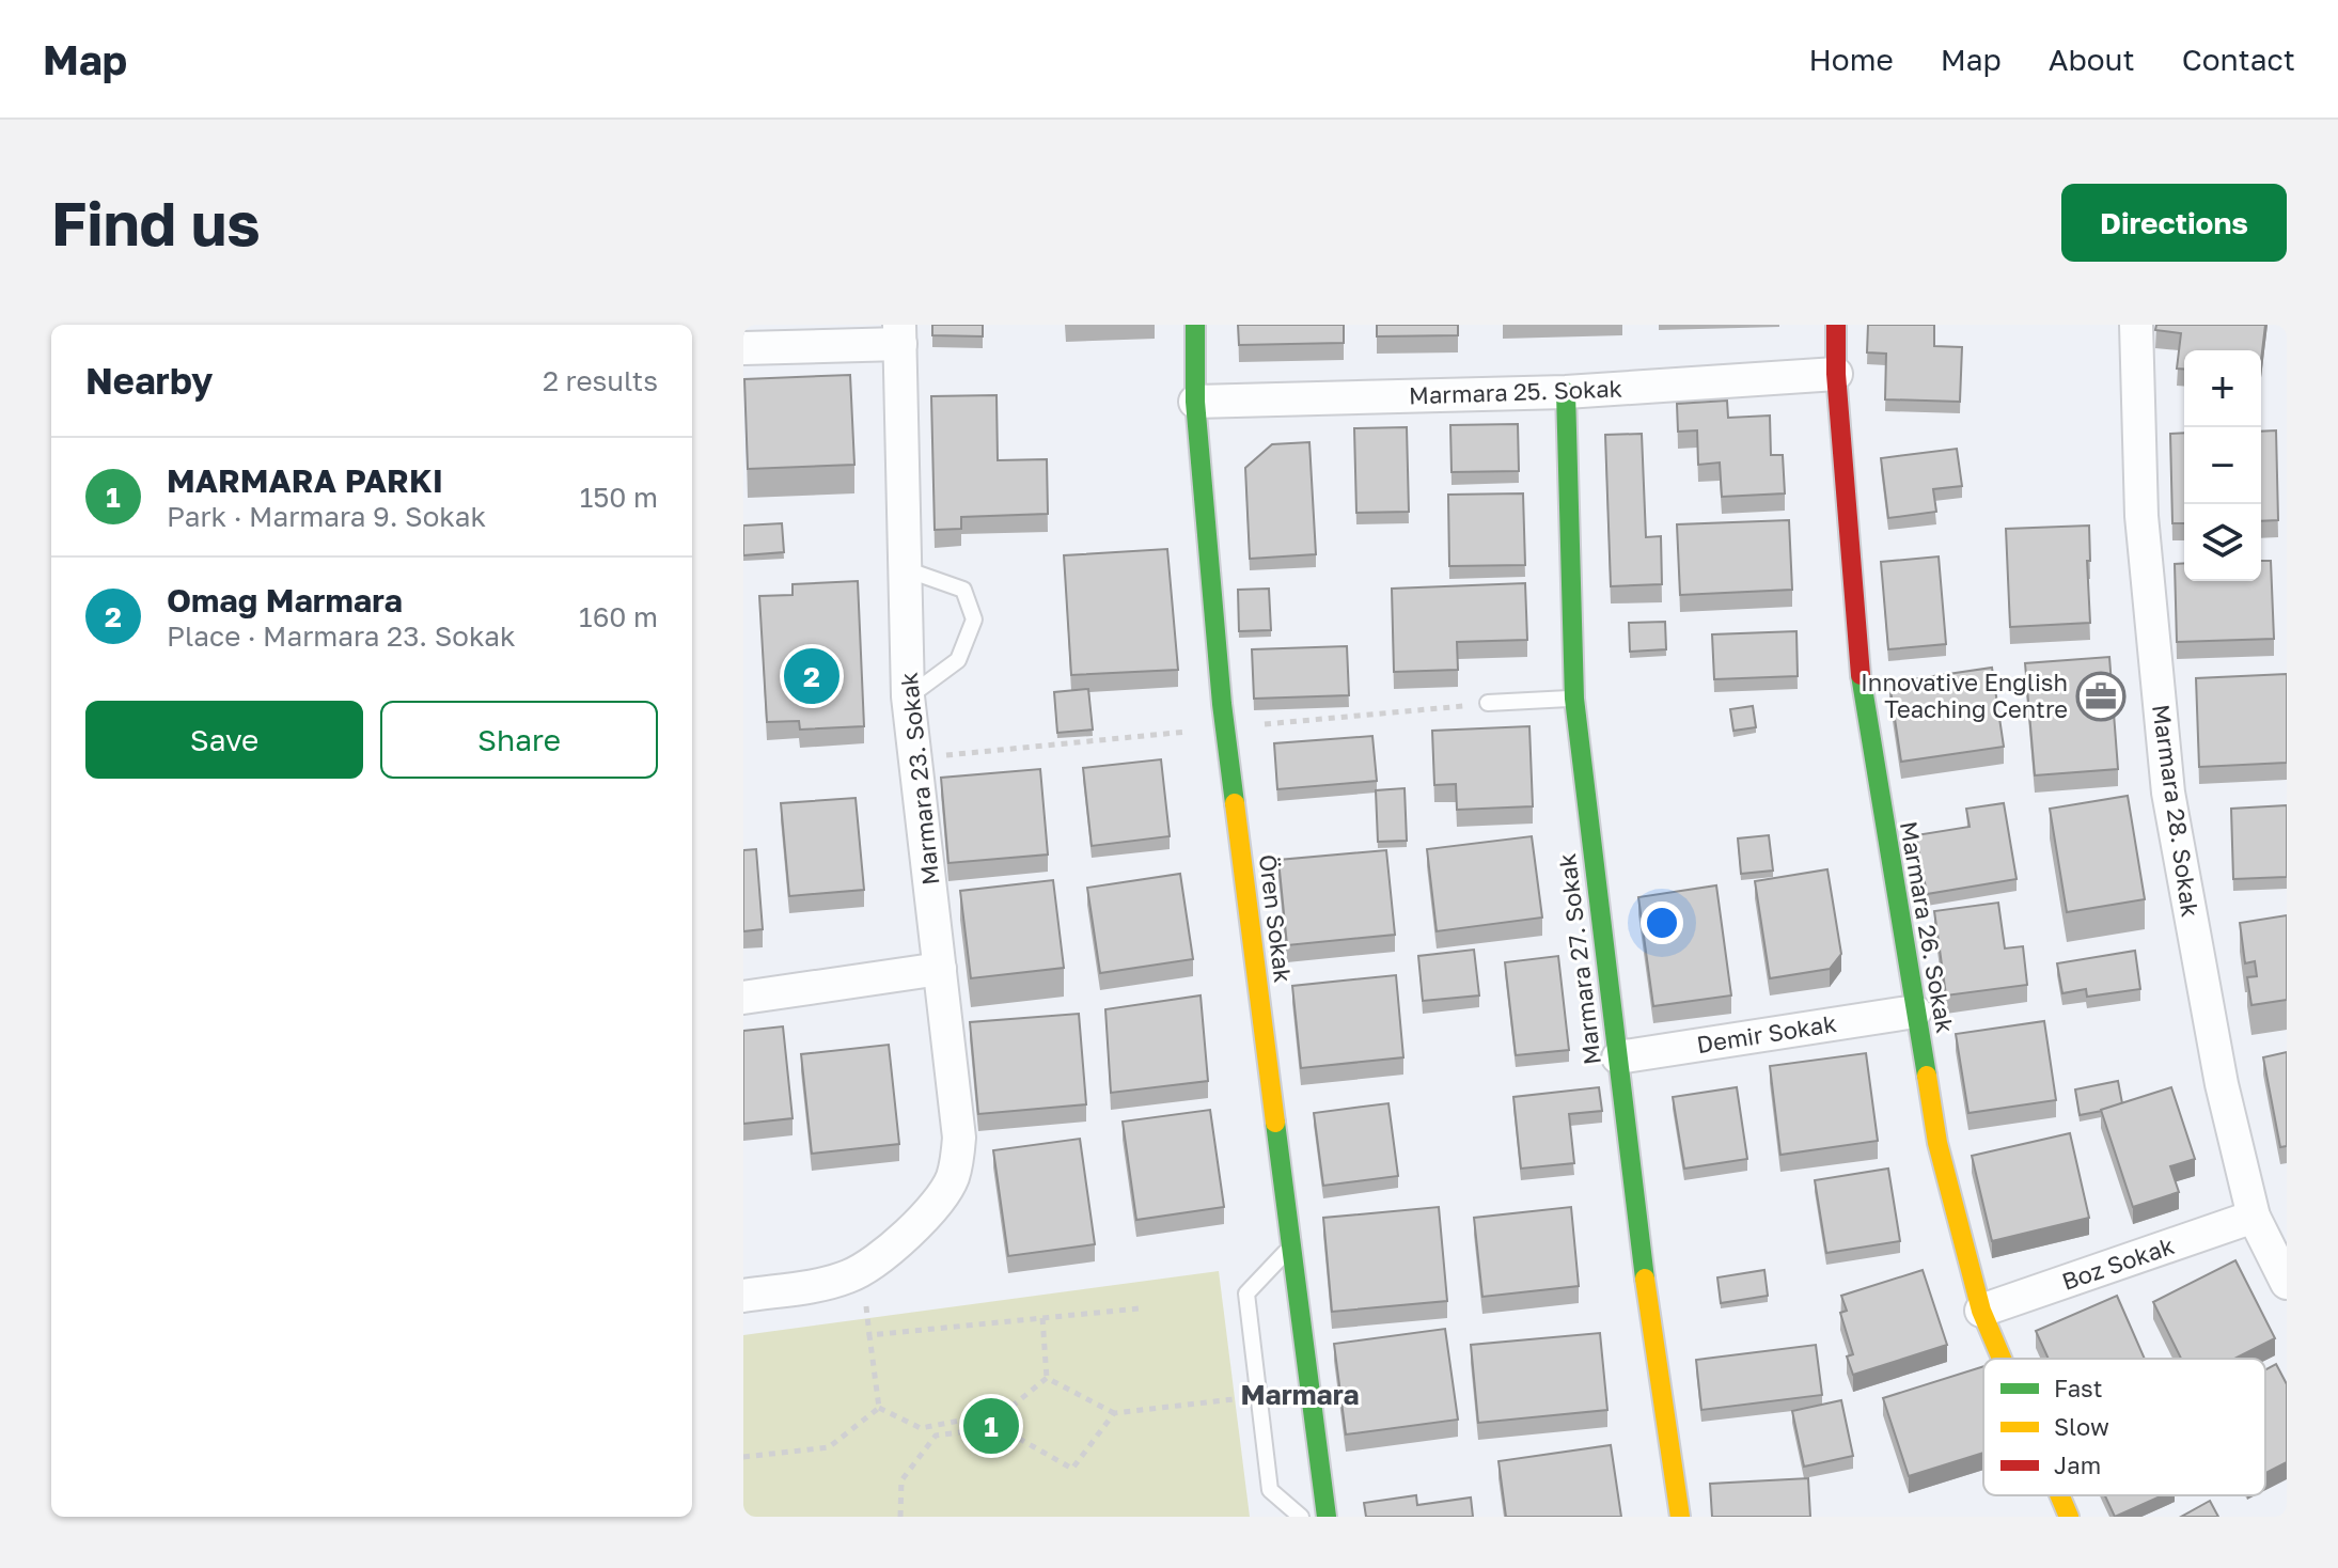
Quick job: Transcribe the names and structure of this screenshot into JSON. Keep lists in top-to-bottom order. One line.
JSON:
{"streets":{"street":["Marmara 25. Sokak","Marmara 23. Sokak","Marmara 28. Sokak","Ören Sokak","Marmara 26. Sokak","Marmara 27. Sokak","Demir Sokak","Boz Sokak"]},"crossings":[["Marmara 25. Sokak","Ören Sokak"],["Marmara 25. Sokak","Marmara 26. Sokak"],["Marmara 25. Sokak","Marmara 27. Sokak"],["Marmara 28. Sokak","Boz Sokak"],["Marmara 26. Sokak","Demir Sokak"],["Marmara 26. Sokak","Boz Sokak"],["Marmara 27. Sokak","Demir Sokak"]],"districts":["Marmara"],"places":{"office":["Innovative English Teaching Centre"]},"legend":["Fast","Slow","Jam"],"page":{"header":"Map","nav":["Home","Map","About","Contact"],"buttons":["Directions",["Save","Share"]],"title":"Find us","heading":["Nearby","2 results"],"map_buttons":["+","−"],"list":[{"mark":"1","name":"MARMARA PARKI","note":"Park · Marmara 9. Sokak","value":"150 m"},{"mark":"2","name":"Omağ Marmara","note":"Place · Marmara 23. Sokak","value":"160 m"}],"pins":["2","1"]}}
